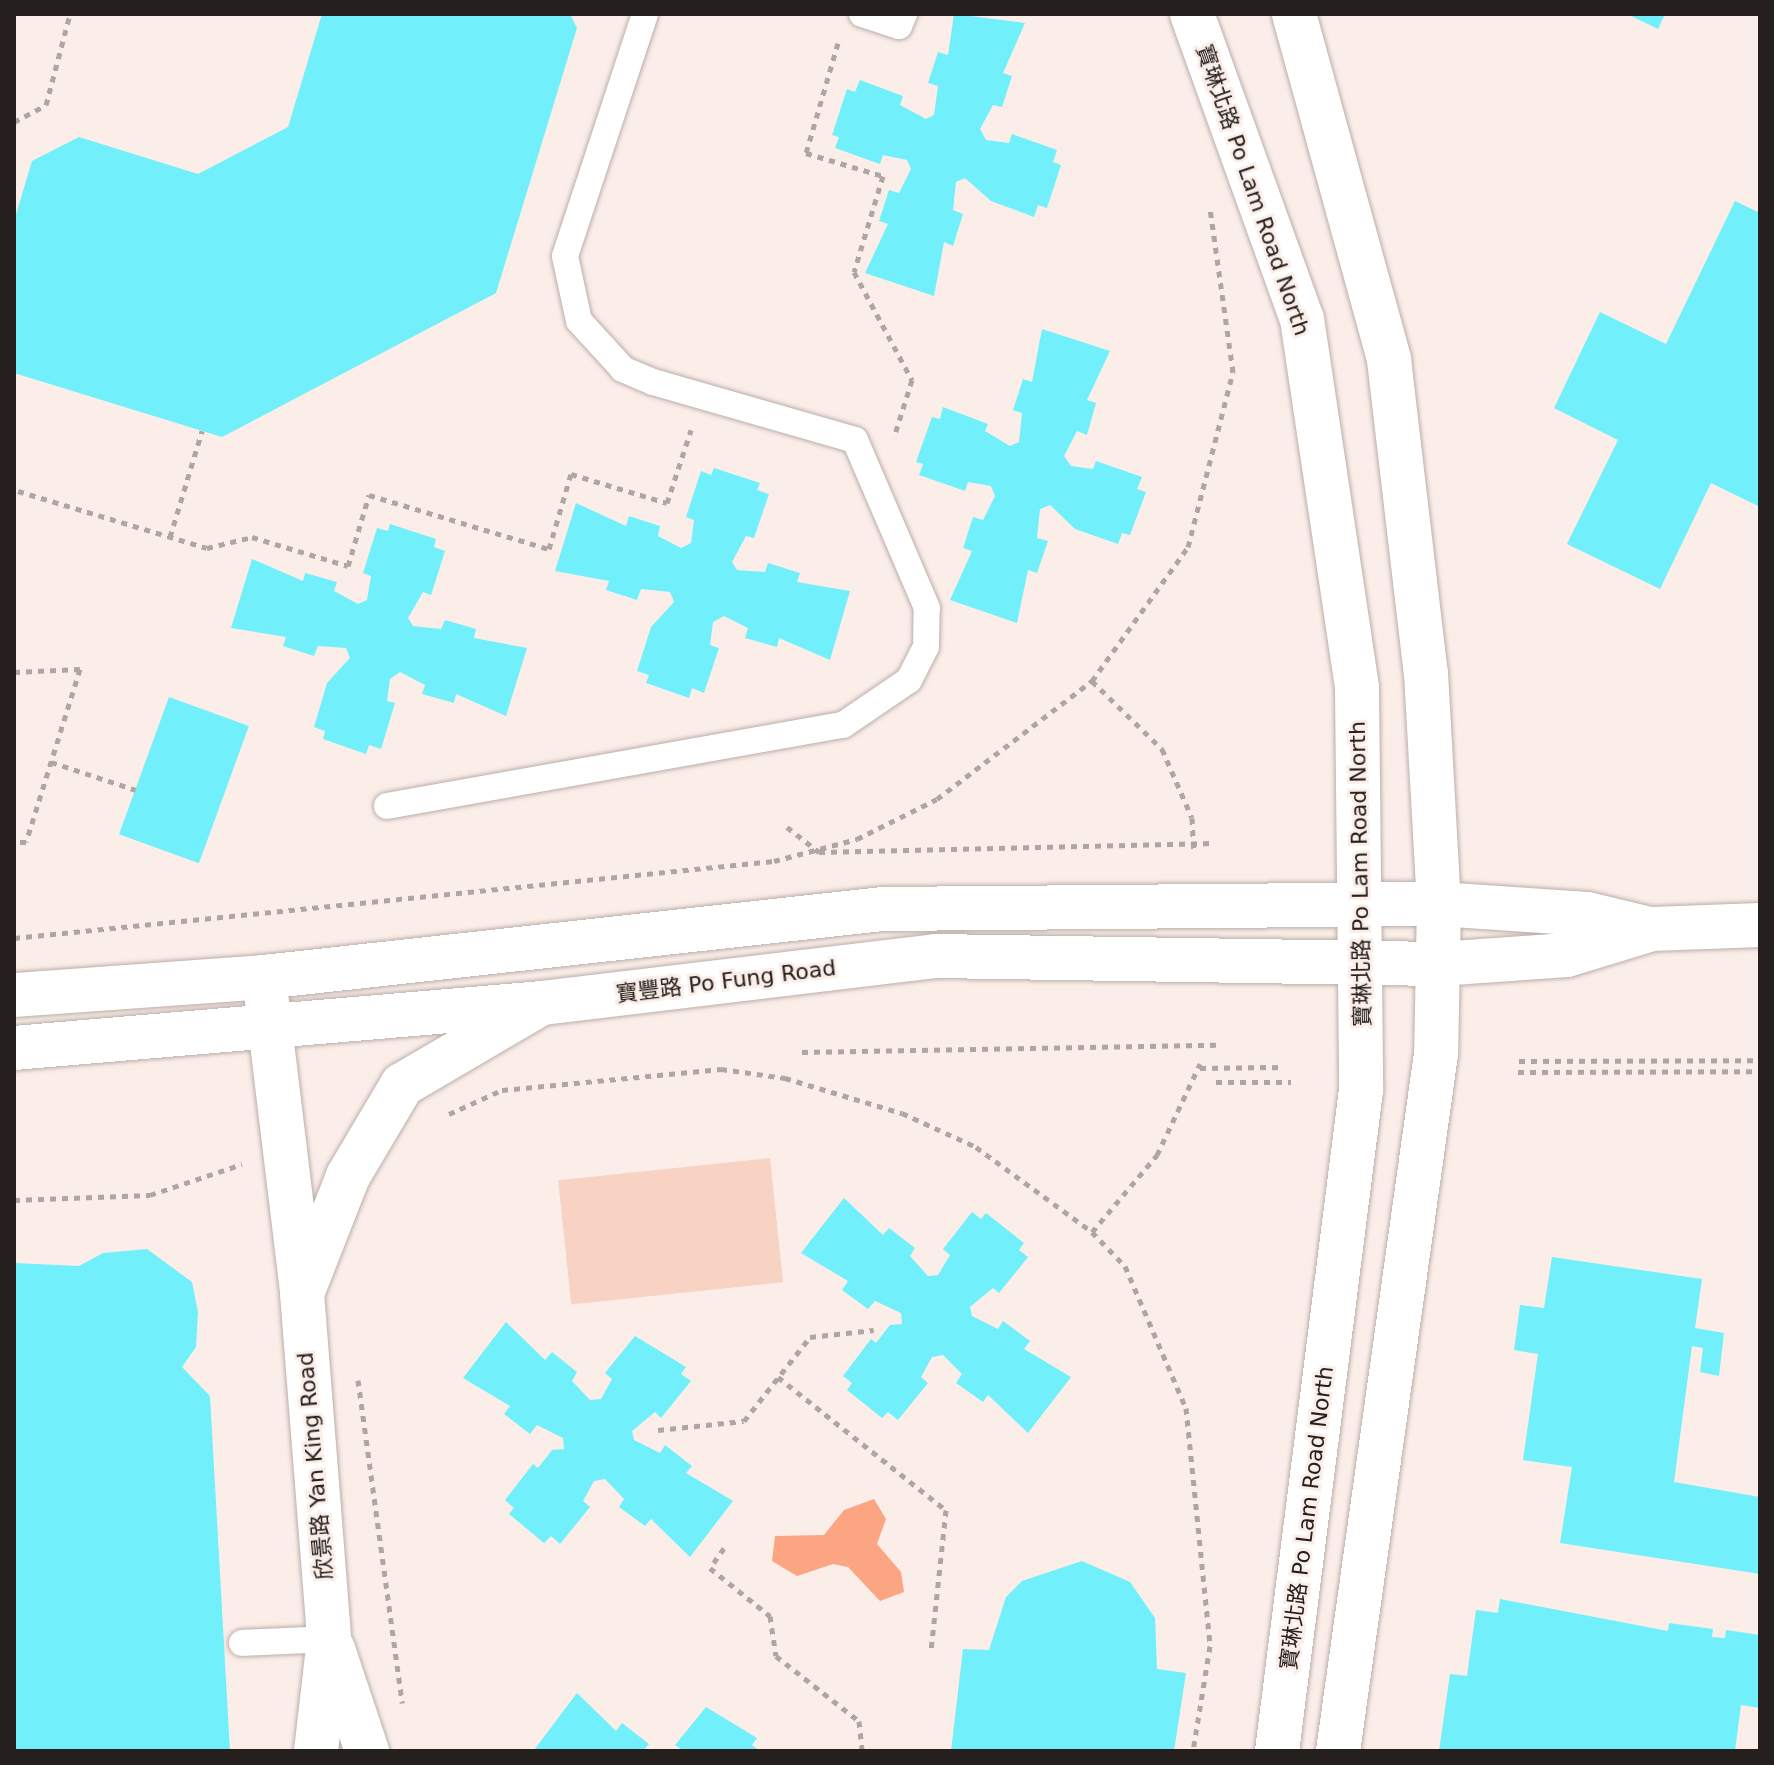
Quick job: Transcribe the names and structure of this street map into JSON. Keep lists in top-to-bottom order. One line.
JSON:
{"streets":{"street":["寶琳北路 Po Lam Road North","寶豐路 Po Fung Road","欣景路 Yan King Road"]},"crossings":[["寶琳北路 Po Lam Road North","寶豐路 Po Fung Road"],["寶豐路 Po Fung Road","欣景路 Yan King Road"]]}
